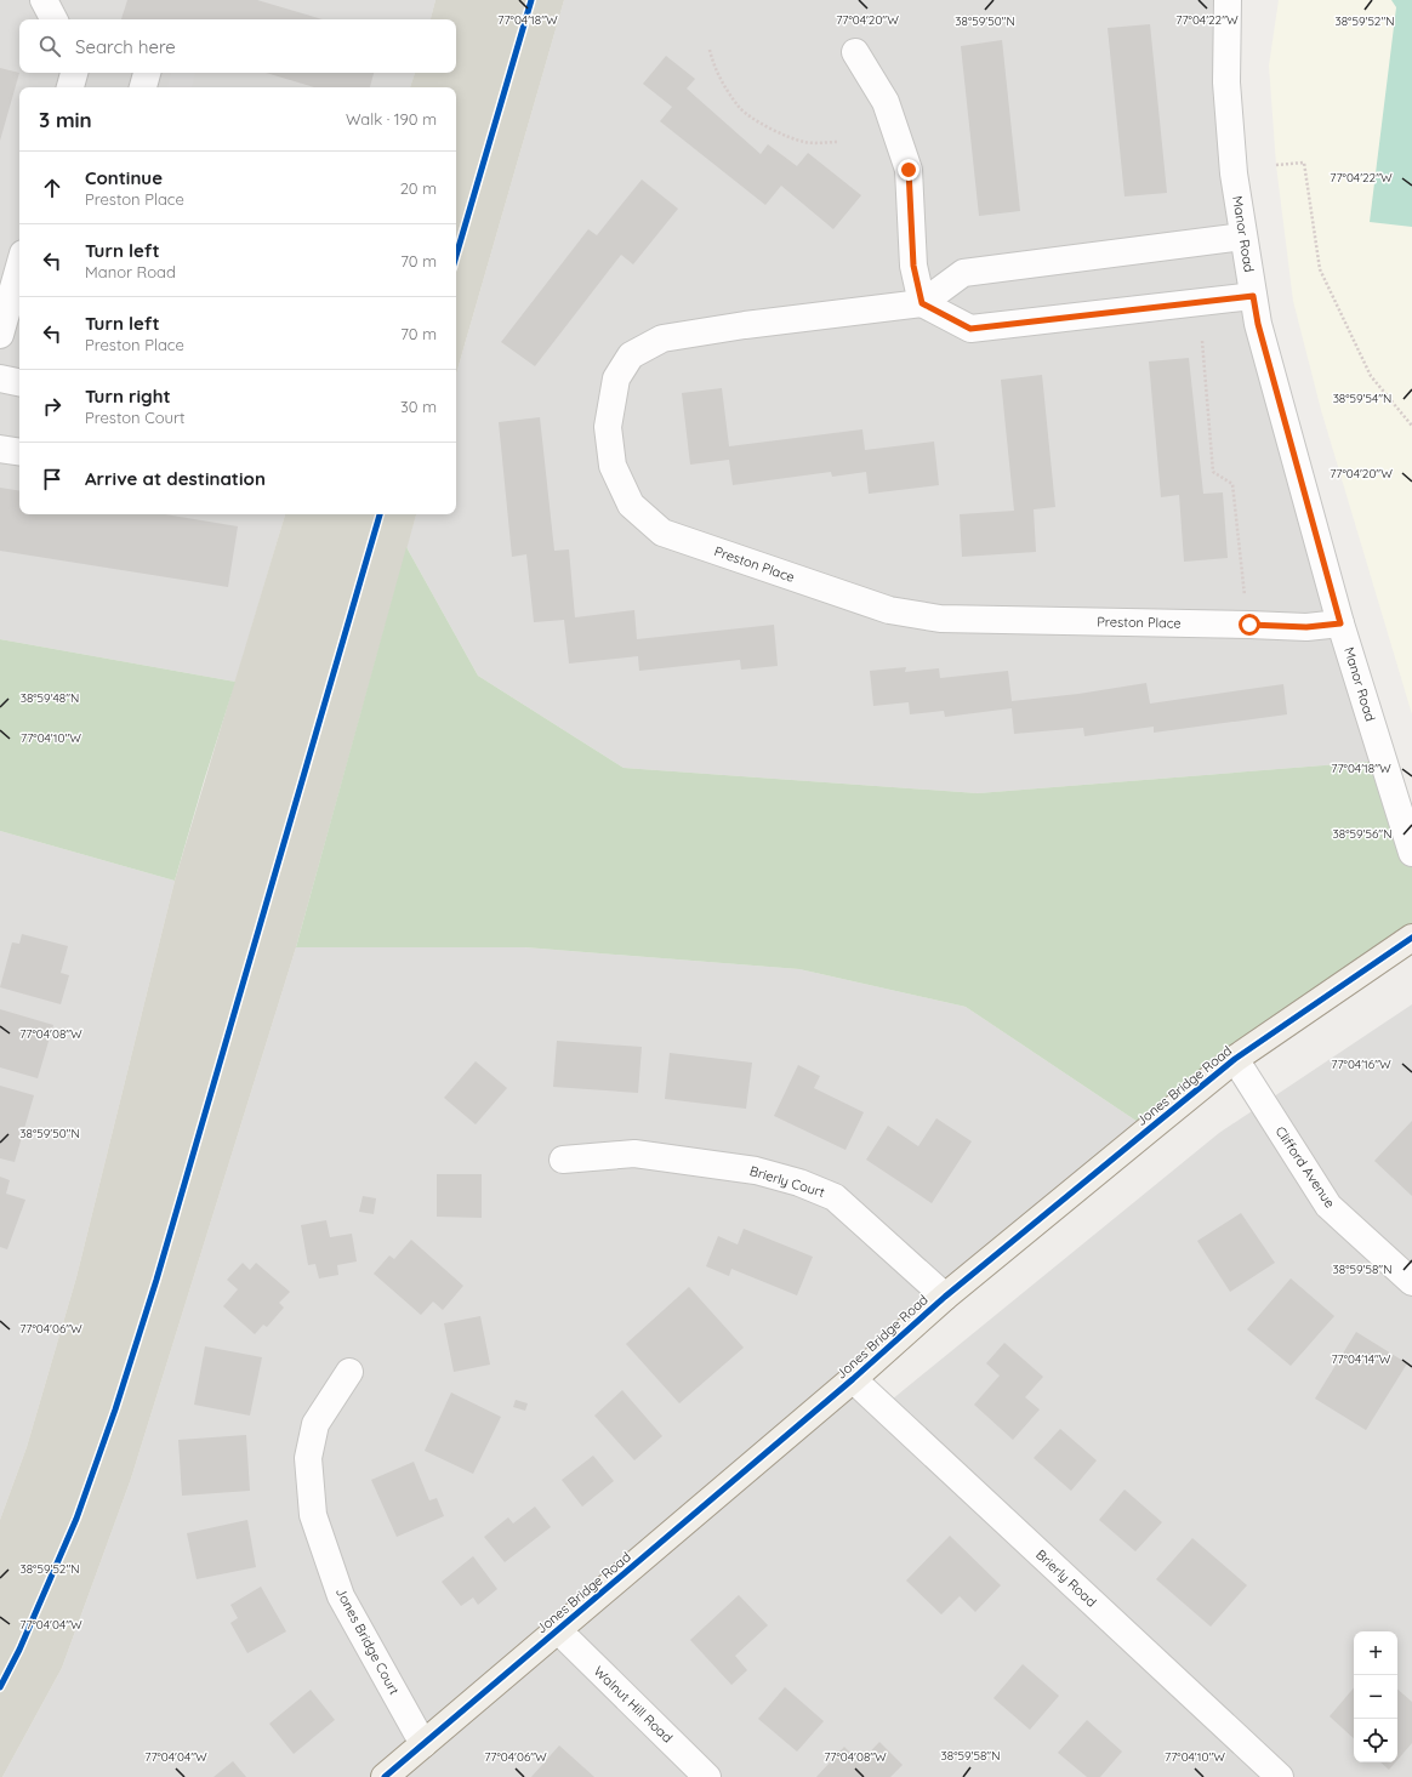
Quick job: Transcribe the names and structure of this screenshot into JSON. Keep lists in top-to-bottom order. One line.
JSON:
{"streets":{"main road":["Jones Bridge Road"],"street":["Manor Road","Preston Place","Clifford Avenue","Brierly Court","Brierly Road","Jones Bridge Court","Walnut Hill Road"]},"crossings":[["Manor Road","Preston Place"],["Jones Bridge Road","Clifford Avenue"],["Jones Bridge Road","Brierly Court"],["Jones Bridge Road","Brierly Road"],["Jones Bridge Road","Jones Bridge Court"],["Jones Bridge Road","Walnut Hill Road"]],"page":{"search":"Search here","heading":["3 min","Walk · 190 m"],"list":[["Continue","Preston Place","20 m"],["Turn left","Manor Road","70 m"],["Turn left","Preston Place","70 m"],["Turn right","Preston Court","30 m"],"Arrive at destination"],"map_buttons":["+","−"]},"coordinates":["77°04'18\"W","77°04'20\"W","77°04'22\"W","38°59'50\"N","38°59'52\"N","38°59'54\"N","38°59'48\"N","77°04'10\"W","38°59'56\"N","77°04'08\"W","77°04'16\"W","38°59'58\"N","77°04'06\"W","77°04'14\"W","77°04'04\"W"]}
